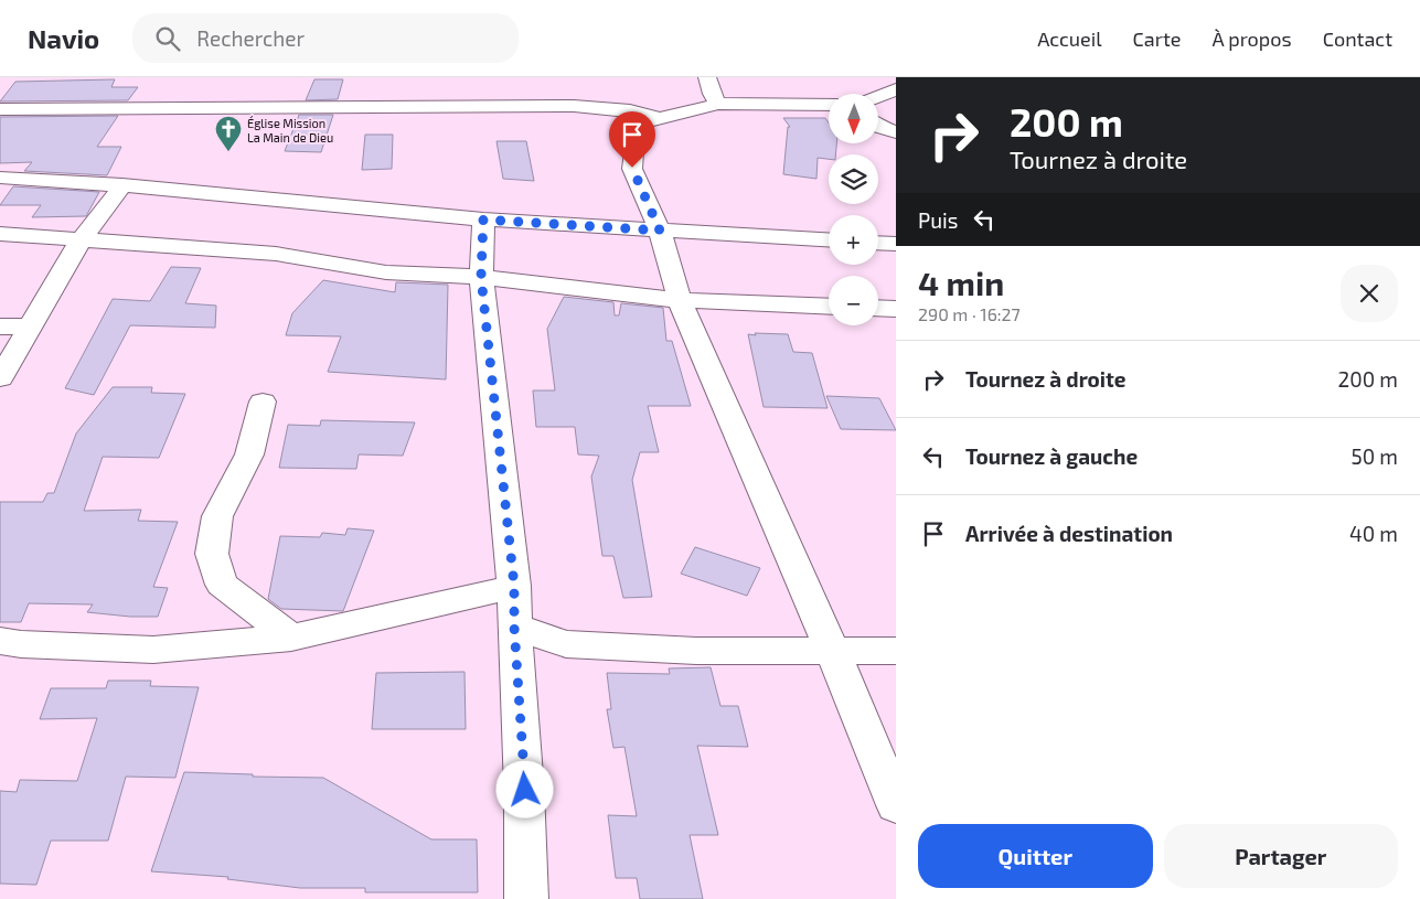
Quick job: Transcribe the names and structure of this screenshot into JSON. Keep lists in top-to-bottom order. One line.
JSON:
{"places":{"church":["Église Mission La Main de Dieu"]},"north":"bottom","page":{"header":"Navio","search":"Rechercher","nav":["Accueil","Carte","À propos","Contact"],"turn":["200 m","Tournez à droite"],"map_buttons":["+","−"],"then":"Puis","heading":["4 min","290 m · 16:27"],"list":[{"name":"Tournez à droite","value":"200 m"},{"name":"Tournez à gauche","value":"50 m"},{"name":"Arrivée à destination","value":"40 m"}],"buttons":["Quitter","Partager"]}}
